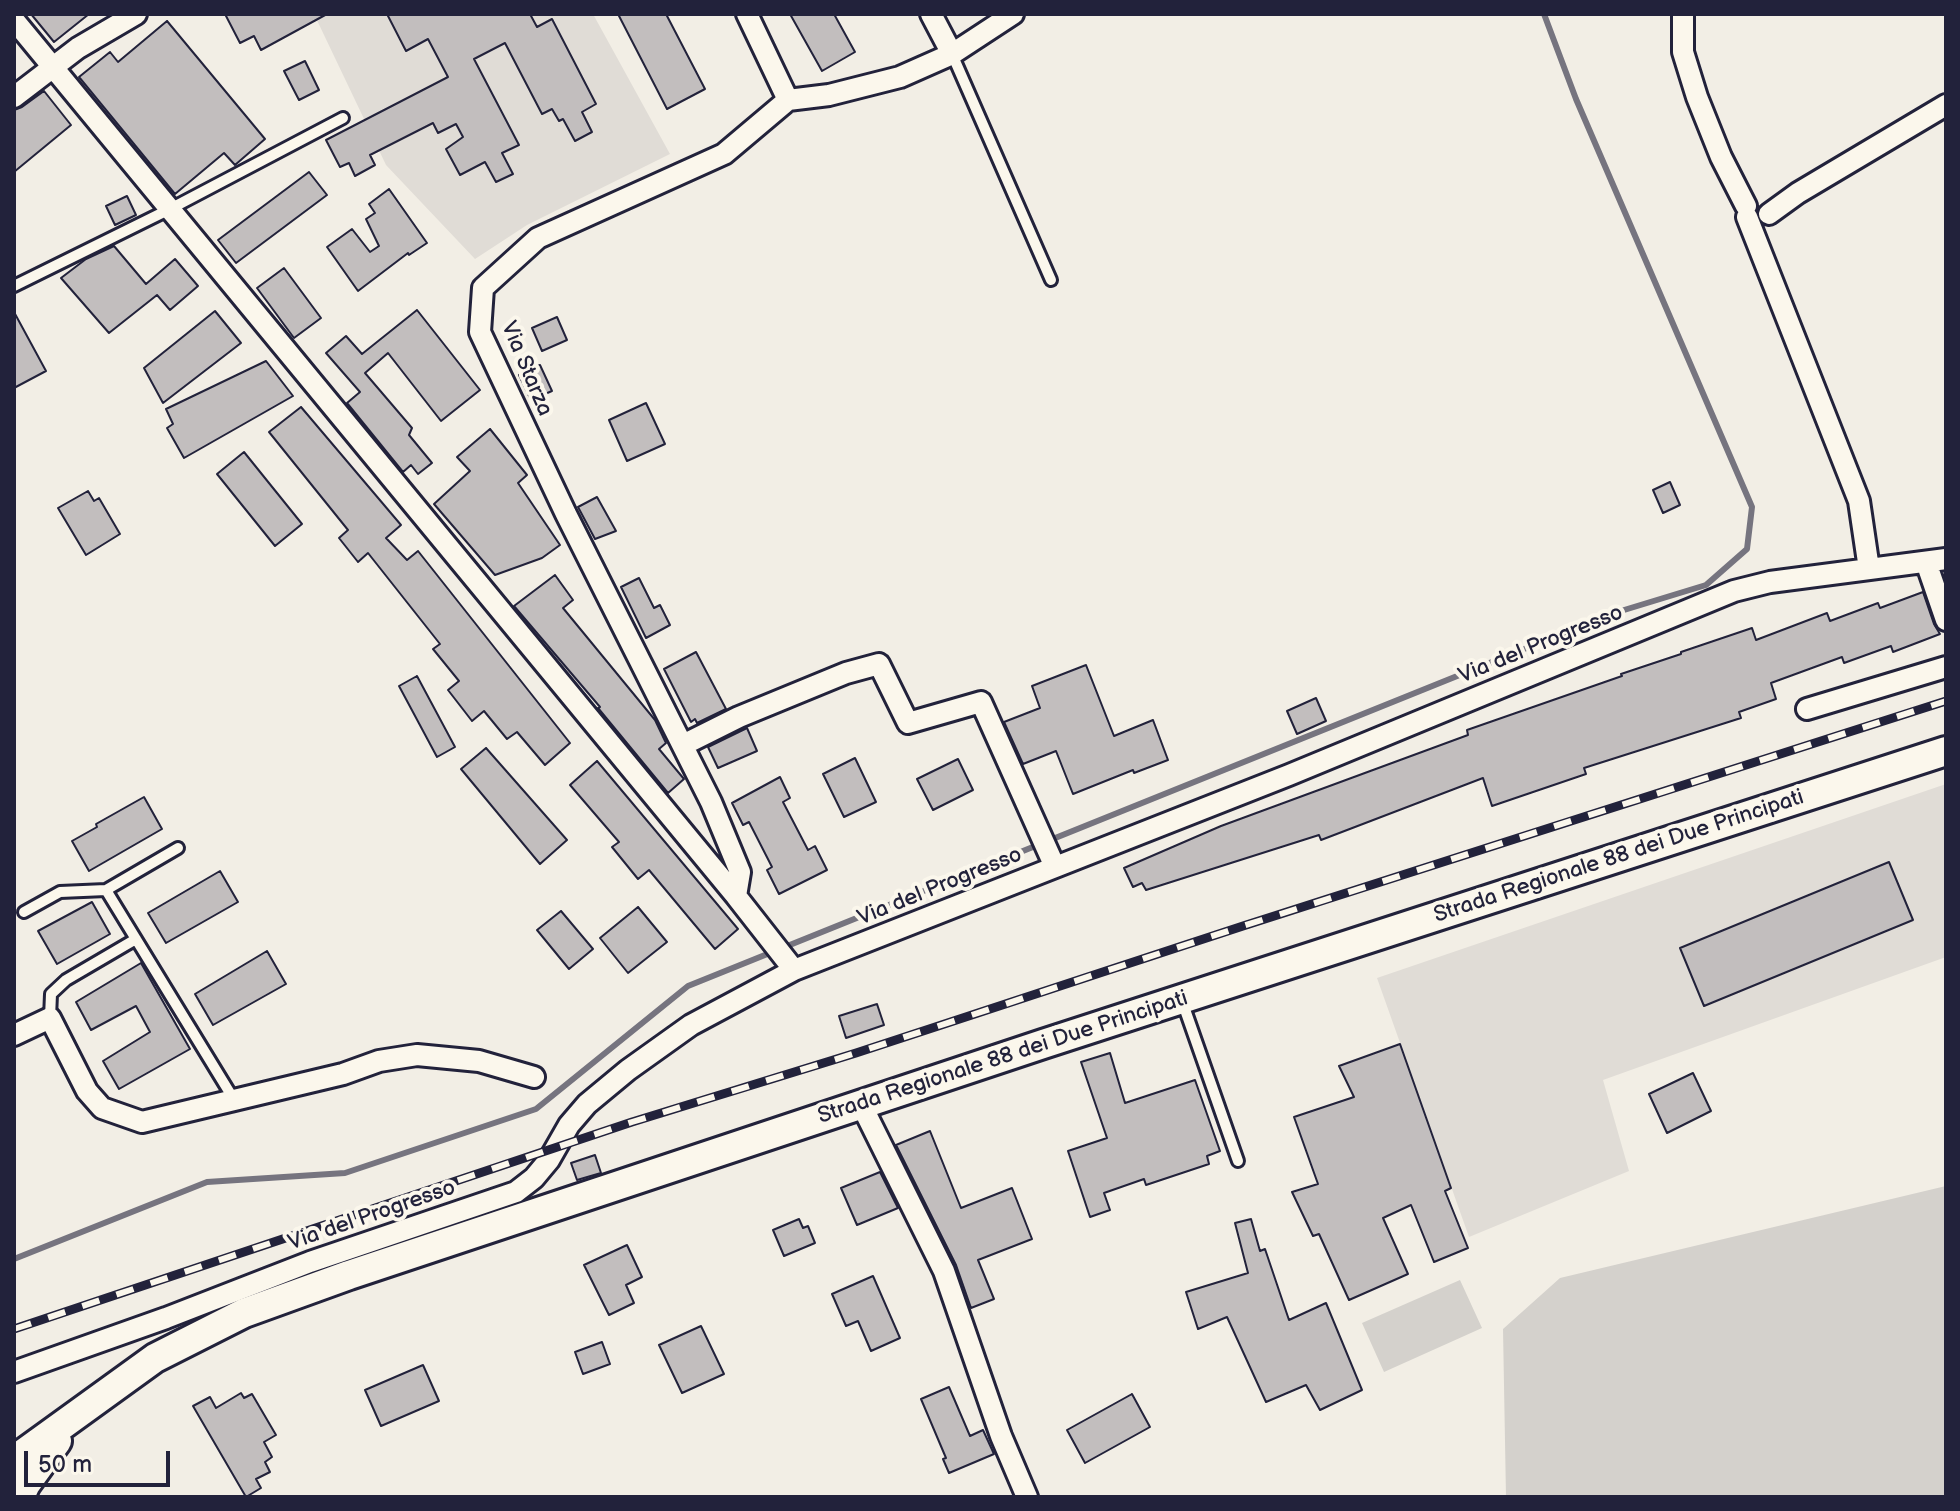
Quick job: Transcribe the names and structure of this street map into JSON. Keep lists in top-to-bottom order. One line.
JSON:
{"streets":{"main road":["Strada Regionale 88 dei Due Principati"],"street":["Via Starza","Via del Progresso"]},"scale_bar":"50 m"}
